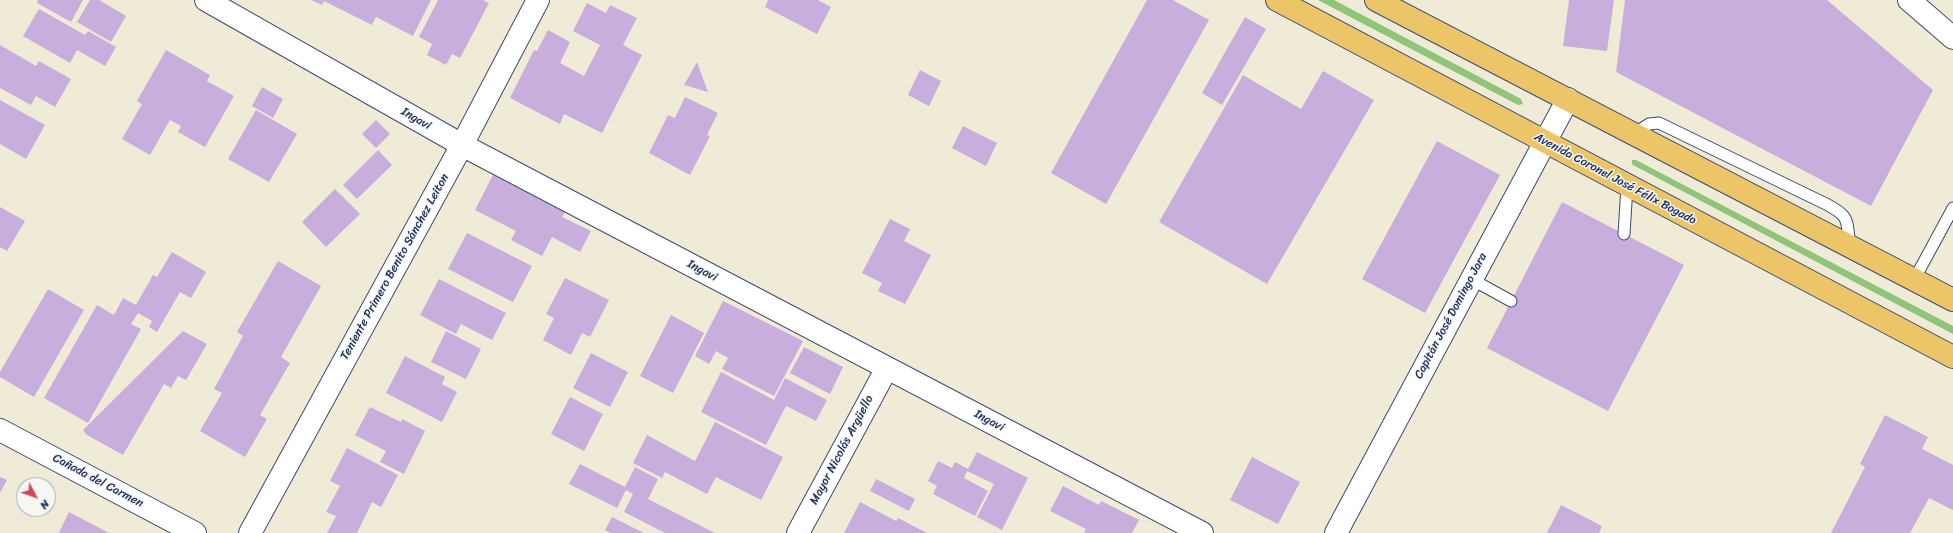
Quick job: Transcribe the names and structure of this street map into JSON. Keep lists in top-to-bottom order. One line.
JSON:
{"streets":{"main road":["Avenida Coronel José Félix Bogado"],"street":["Ingavi","Teniente Primero Benito Sánchez Leiton","Capitán José Domingo Jara","Mayor Nicolás Argüello","Cañada del Carmen"]},"crossings":[["Ingavi","Teniente Primero Benito Sánchez Leiton"],["Ingavi","Mayor Nicolás Argüello"],["Avenida Coronel José Félix Bogado","Capitán José Domingo Jara"]],"north":"bottom right"}
